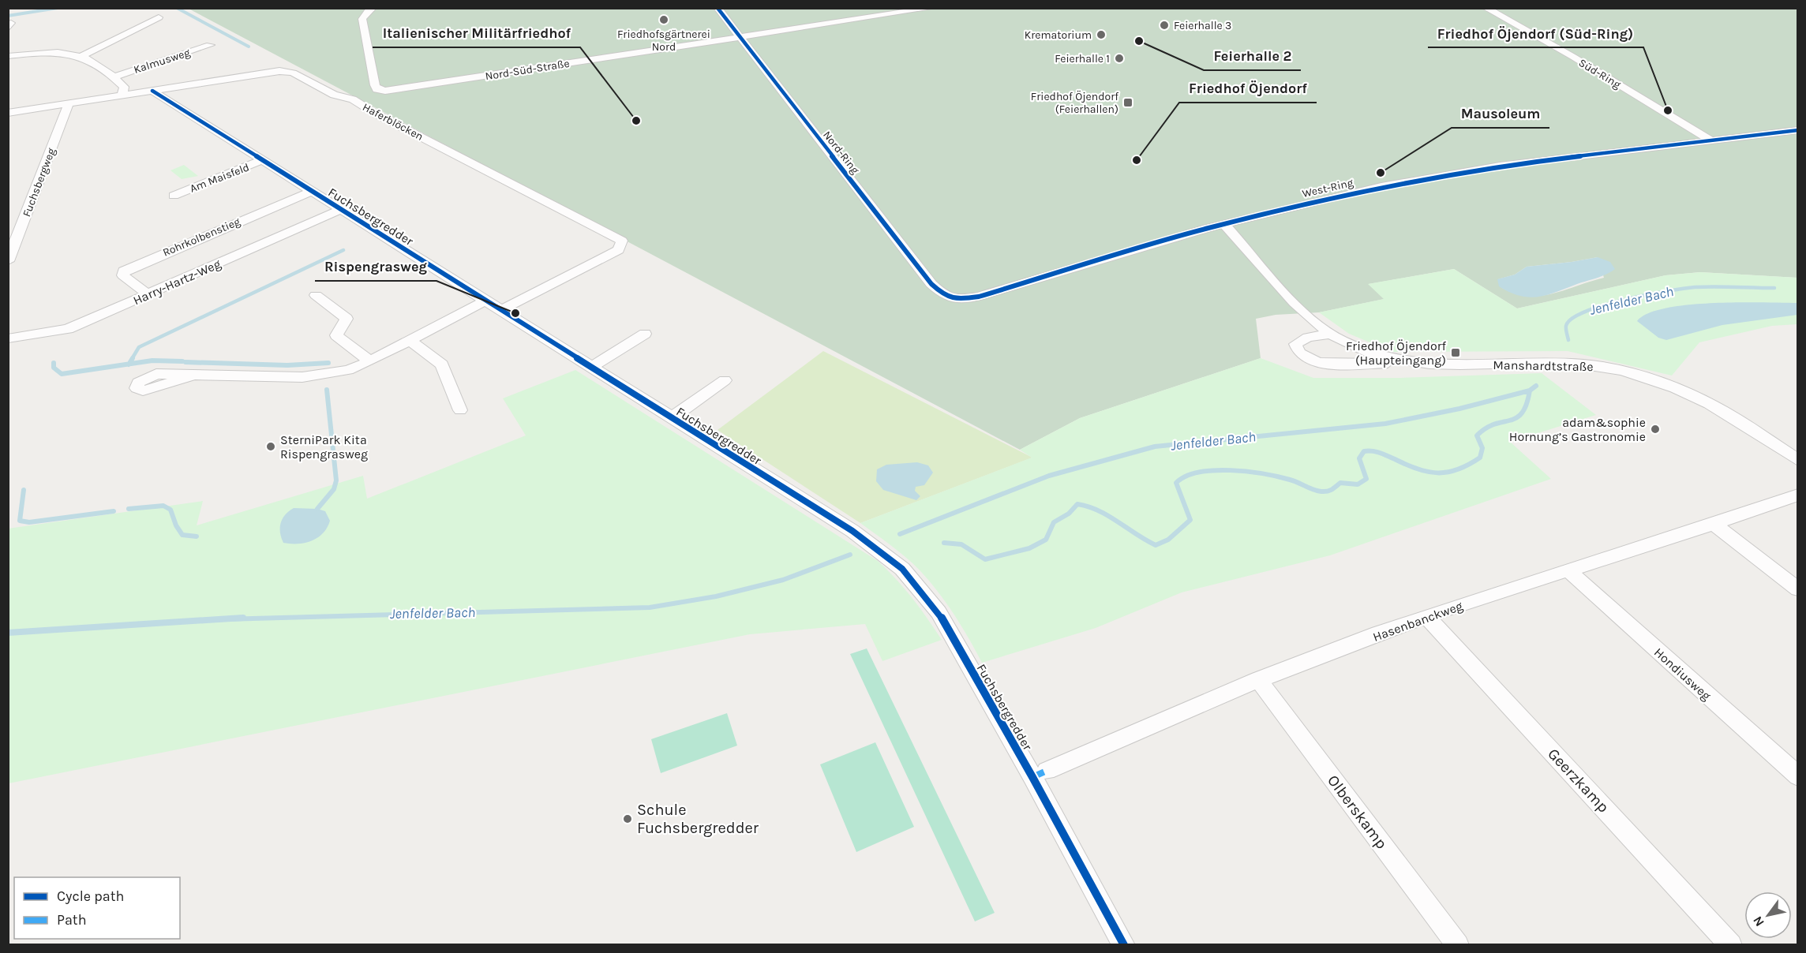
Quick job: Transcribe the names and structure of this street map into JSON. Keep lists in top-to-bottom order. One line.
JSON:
{"streets":{"street":["Kalmusweg","Nord-Süd-Straße","Süd-Ring","Haferblöcken","Nord-Ring","Am Maisfeld","Fuchsbergweg","West-Ring","Fuchsbergredder","Rohrkolbenstieg","Harry-Hartz-Weg","Manshardtstraße","Hasenbanckweg","Hondiusweg","Geerzkamp","Olberskamp"]},"crossings":[["Nord-Süd-Straße","Nord-Ring"],["Süd-Ring","West-Ring"],["Haferblöcken","Fuchsbergweg"],["Haferblöcken","Fuchsbergredder"],["Nord-Ring","West-Ring"],["Am Maisfeld","Fuchsbergredder"],["West-Ring","Manshardtstraße"],["Fuchsbergredder","Rohrkolbenstieg"],["Fuchsbergredder","Harry-Hartz-Weg"],["Rohrkolbenstieg","Harry-Hartz-Weg"],["Hasenbanckweg","Hondiusweg"],["Hasenbanckweg","Geerzkamp"],["Hasenbanckweg","Olberskamp"]],"water":["Jenfelder Bach"],"places":{"other":["Friedhofsgärtnerei Nord","Feierhalle 3","Krematorium","Feierhalle 2","Feierhalle 1","Friedhof Öjendorf (Süd-Ring)","Italienischer Militärfriedhof","Friedhof Öjendorf","Mausoleum","Rispengrasweg","adam&sophie Hornung’s Gastronomie","SterniPark Kita Rispengrasweg","Schule Fuchsbergredder"],"transit":["Friedhof Öjendorf (Feierhallen)","Friedhof Öjendorf (Haupteingang)"]},"legend":["Cycle path","Path"],"north":"bottom left"}
